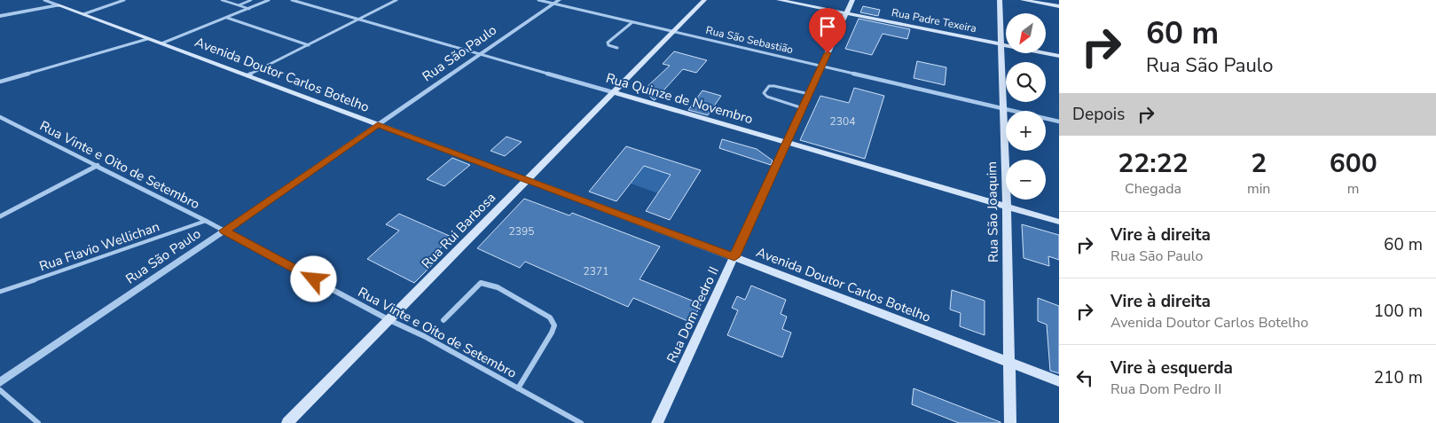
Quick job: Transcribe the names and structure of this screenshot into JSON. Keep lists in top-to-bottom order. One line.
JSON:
{"streets":{"main road":["Rua Padre Texeira","Avenida Doutor Carlos Botelho","Rua Quinze de Novembro","Rua São Joaquim","Rua Rui Barbosa","Rua Dom Pedro II"],"street":["Rua São Sebastião","Rua São Paulo","Rua Vinte e Oito de Setembro"],"lane":["Rua Flavio Wellichan"]},"crossings":[["Rua Padre Texeira","Rua São Joaquim"],["Rua Padre Texeira","Rua Dom Pedro II"],["Rua São Sebastião","Rua São Paulo"],["Rua São Sebastião","Rua São Joaquim"],["Rua São Sebastião","Rua Rui Barbosa"],["Rua São Sebastião","Rua Dom Pedro II"],["Rua São Paulo","Avenida Doutor Carlos Botelho"],["Rua São Paulo","Rua Quinze de Novembro"],["Rua São Paulo","Rua Vinte e Oito de Setembro"],["Avenida Doutor Carlos Botelho","Rua São Joaquim"],["Avenida Doutor Carlos Botelho","Rua Rui Barbosa"],["Avenida Doutor Carlos Botelho","Rua Dom Pedro II"],["Rua Quinze de Novembro","Rua São Joaquim"],["Rua Quinze de Novembro","Rua Rui Barbosa"],["Rua Quinze de Novembro","Rua Dom Pedro II"],["Rua Vinte e Oito de Setembro","Rua Rui Barbosa"],["Rua Vinte e Oito de Setembro","Rua Flavio Wellichan"]],"house_numbers":["2304","2395","2371"],"north":"bottom left","page":{"turn":["60 m","Rua São Paulo"],"map_buttons":["+","−"],"then":"Depois","eta":["22:22","Chegada","2","min","600","m"],"list":[{"name":"Vire à direita","note":"Rua São Paulo","value":"60 m"},{"name":"Vire à direita","note":"Avenida Doutor Carlos Botelho","value":"100 m"},{"name":"Vire à esquerda","note":"Rua Dom Pedro II","value":"210 m"}]}}
